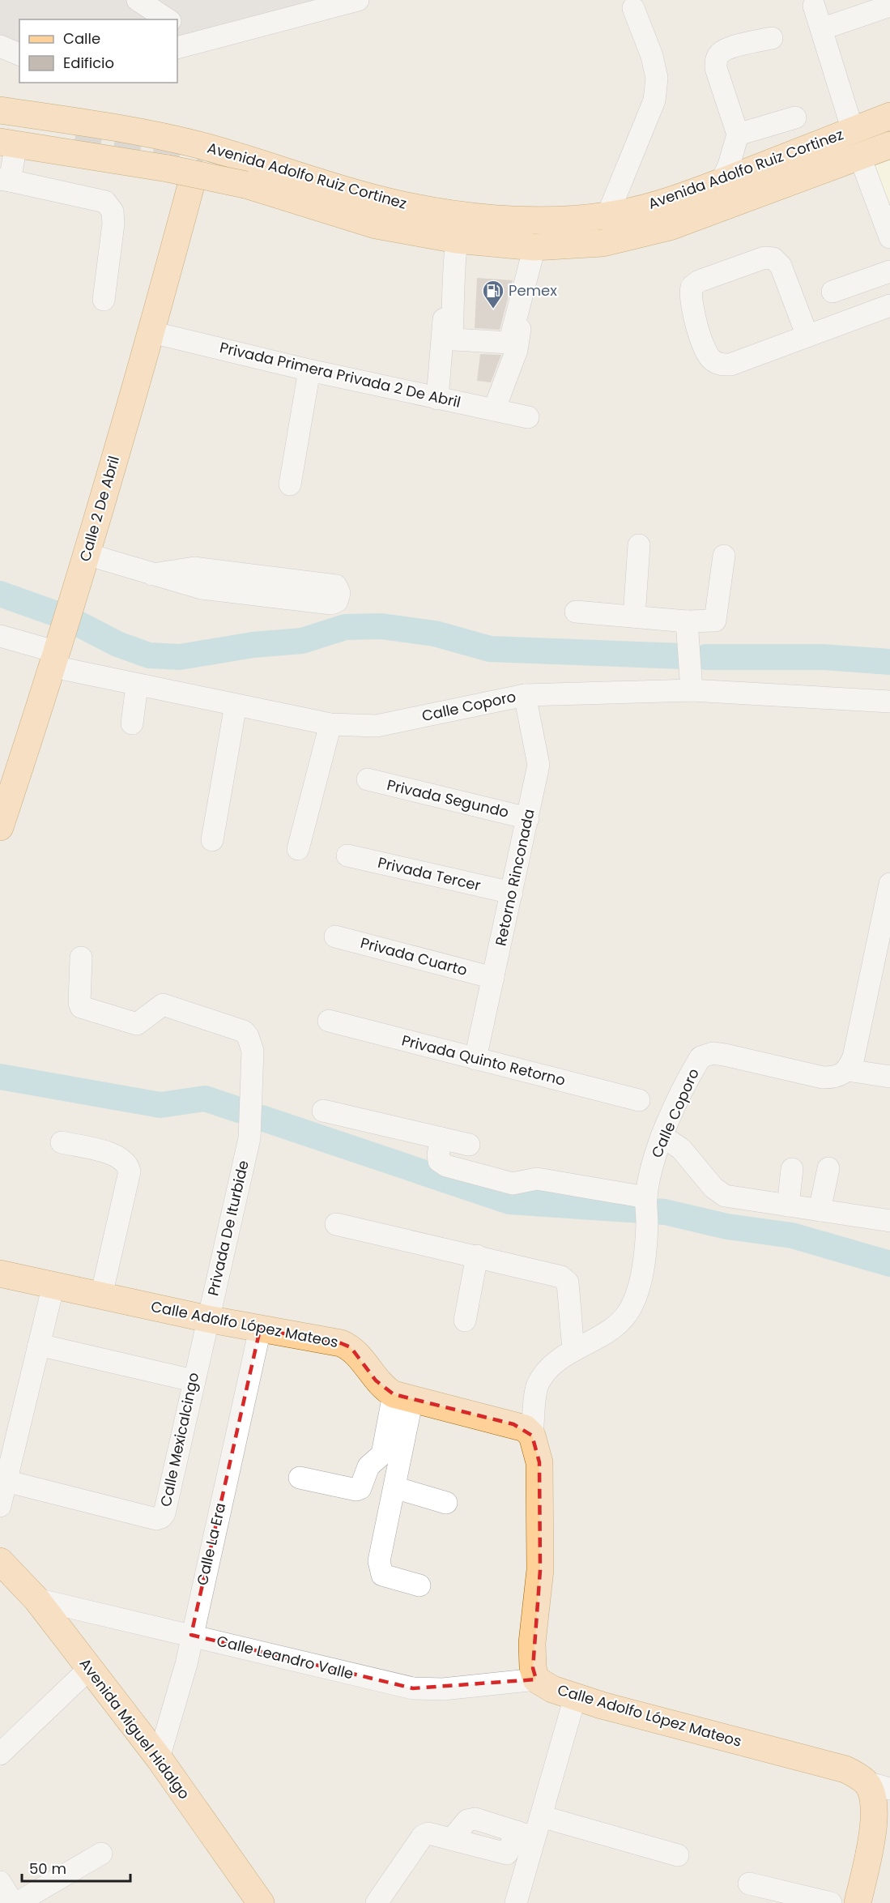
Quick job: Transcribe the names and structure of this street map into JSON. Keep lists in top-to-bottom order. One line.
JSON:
{"streets":{"main road":["Avenida Adolfo Ruiz Cortinez","Calle 2 De Abril","Calle Adolfo López Mateos","Avenida Miguel Hidalgo"],"street":["Privada Primera Privada 2 De Abril","Calle Coporo","Privada Segundo","Privada Tercer","Retorno Rinconada","Privada Cuarto","Privada Quinto Retorno","Privada De Iturbide","Calle Mexicalcingo","Calle La Era","Calle Leandro Valle"]},"crossings":[["Privada Primera Privada 2 De Abril","Calle 2 De Abril"],["Calle 2 De Abril","Calle Coporo"],["Calle Coporo","Retorno Rinconada"],["Calle Coporo","Calle Adolfo López Mateos"],["Privada Segundo","Retorno Rinconada"],["Privada Tercer","Retorno Rinconada"],["Retorno Rinconada","Privada Cuarto"],["Retorno Rinconada","Privada Quinto Retorno"],["Privada De Iturbide","Calle Adolfo López Mateos"],["Privada De Iturbide","Calle Mexicalcingo"],["Calle Adolfo López Mateos","Calle Mexicalcingo"],["Calle Adolfo López Mateos","Calle La Era"],["Calle Adolfo López Mateos","Calle Leandro Valle"],["Calle La Era","Calle Leandro Valle"],["Calle La Era","Avenida Miguel Hidalgo"],["Calle Leandro Valle","Avenida Miguel Hidalgo"]],"places":{"fuel station":["Pemex"]},"legend":["Calle","Edificio"],"scale_bar":"50 m"}
